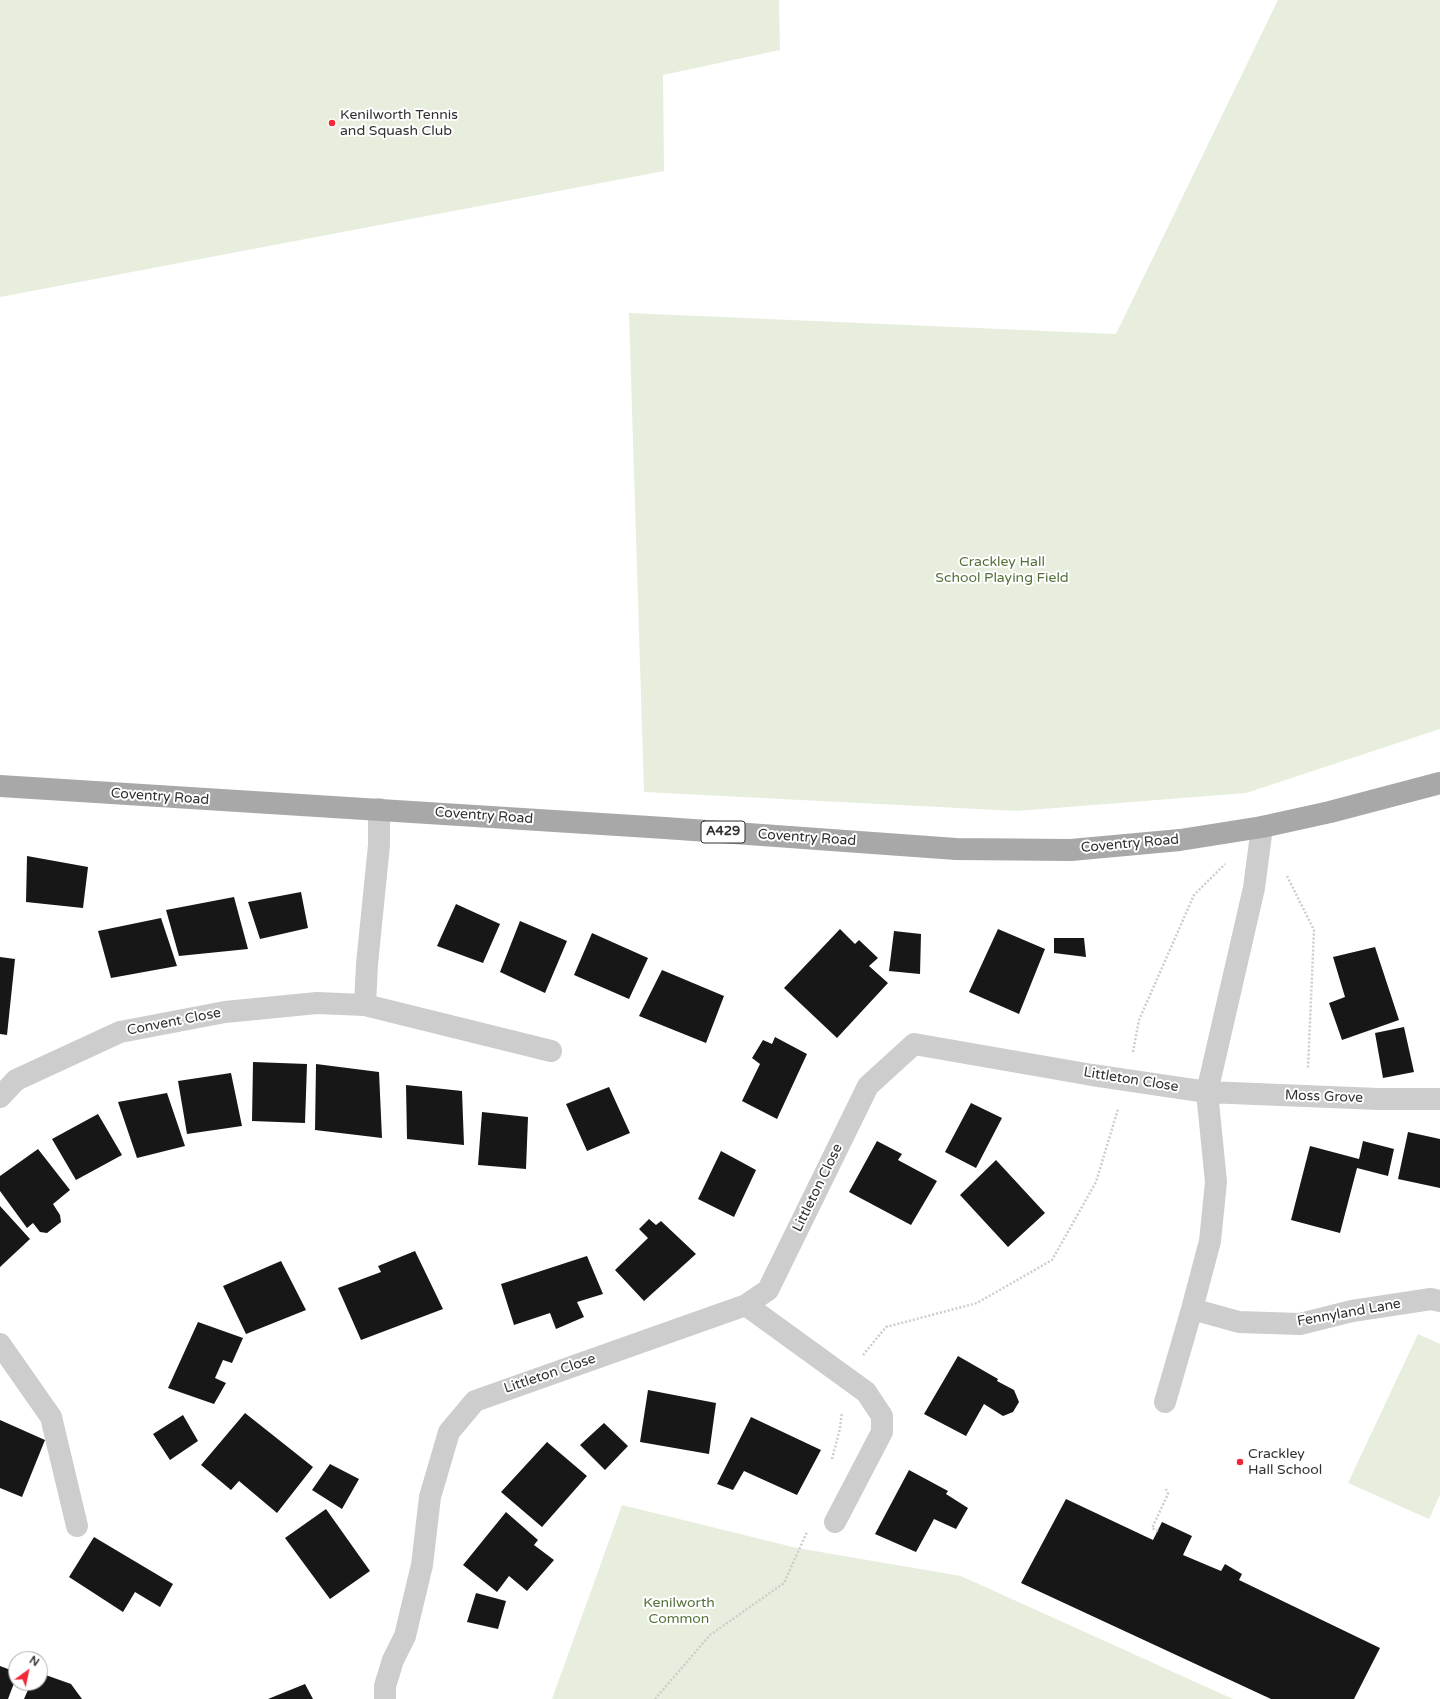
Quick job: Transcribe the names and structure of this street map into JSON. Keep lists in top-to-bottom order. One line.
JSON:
{"streets":{"main road":["Coventry Road","A429"],"street":["Convent Close","Littleton Close","Moss Grove","Fennyland Lane"]},"crossings":[["Littleton Close","Moss Grove"]],"parks":["Crackley Hall School Playing Field","Kenilworth Common"],"places":["Kenilworth Tennis and Squash Club","Crackley Hall School"],"north":"top right"}
